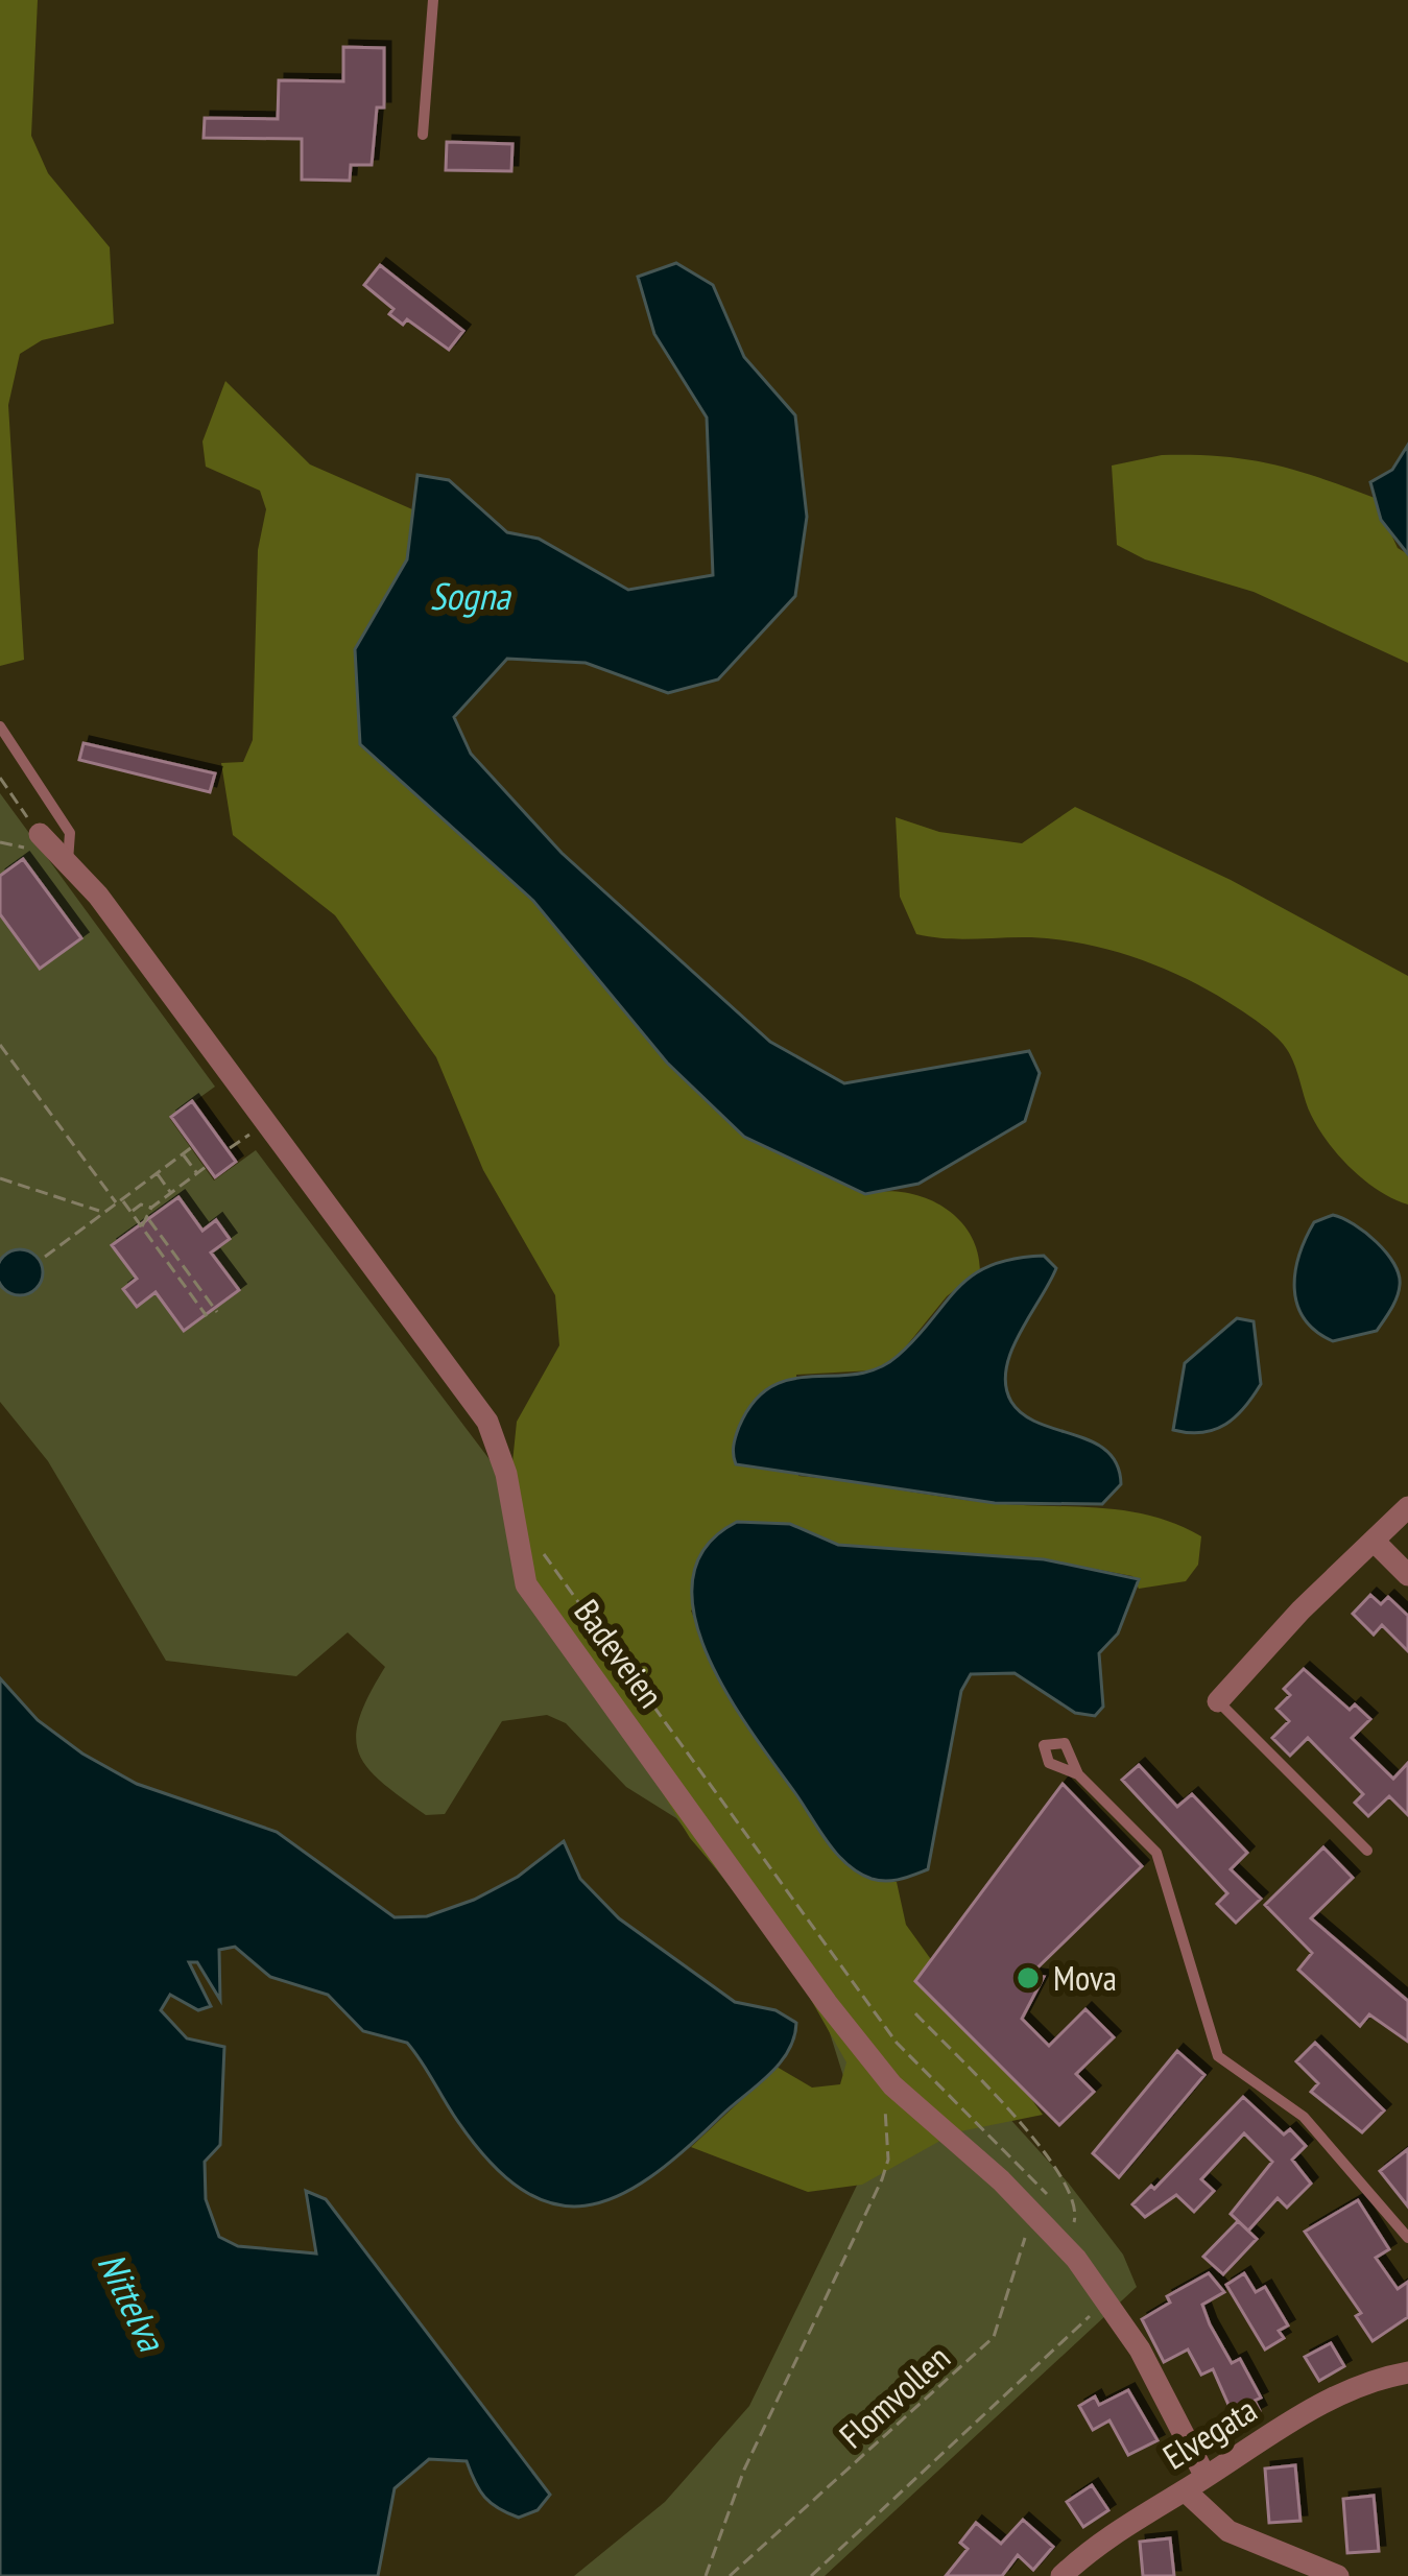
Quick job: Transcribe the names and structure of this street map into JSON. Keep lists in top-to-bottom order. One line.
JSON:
{"streets":{"street":["Badeveien","Elvegata"],"path":["Flomvollen"]},"crossings":[["Badeveien","Flomvollen"],["Badeveien","Elvegata"]],"water":["Sogna","Nittelva"],"places":["Mova"]}
